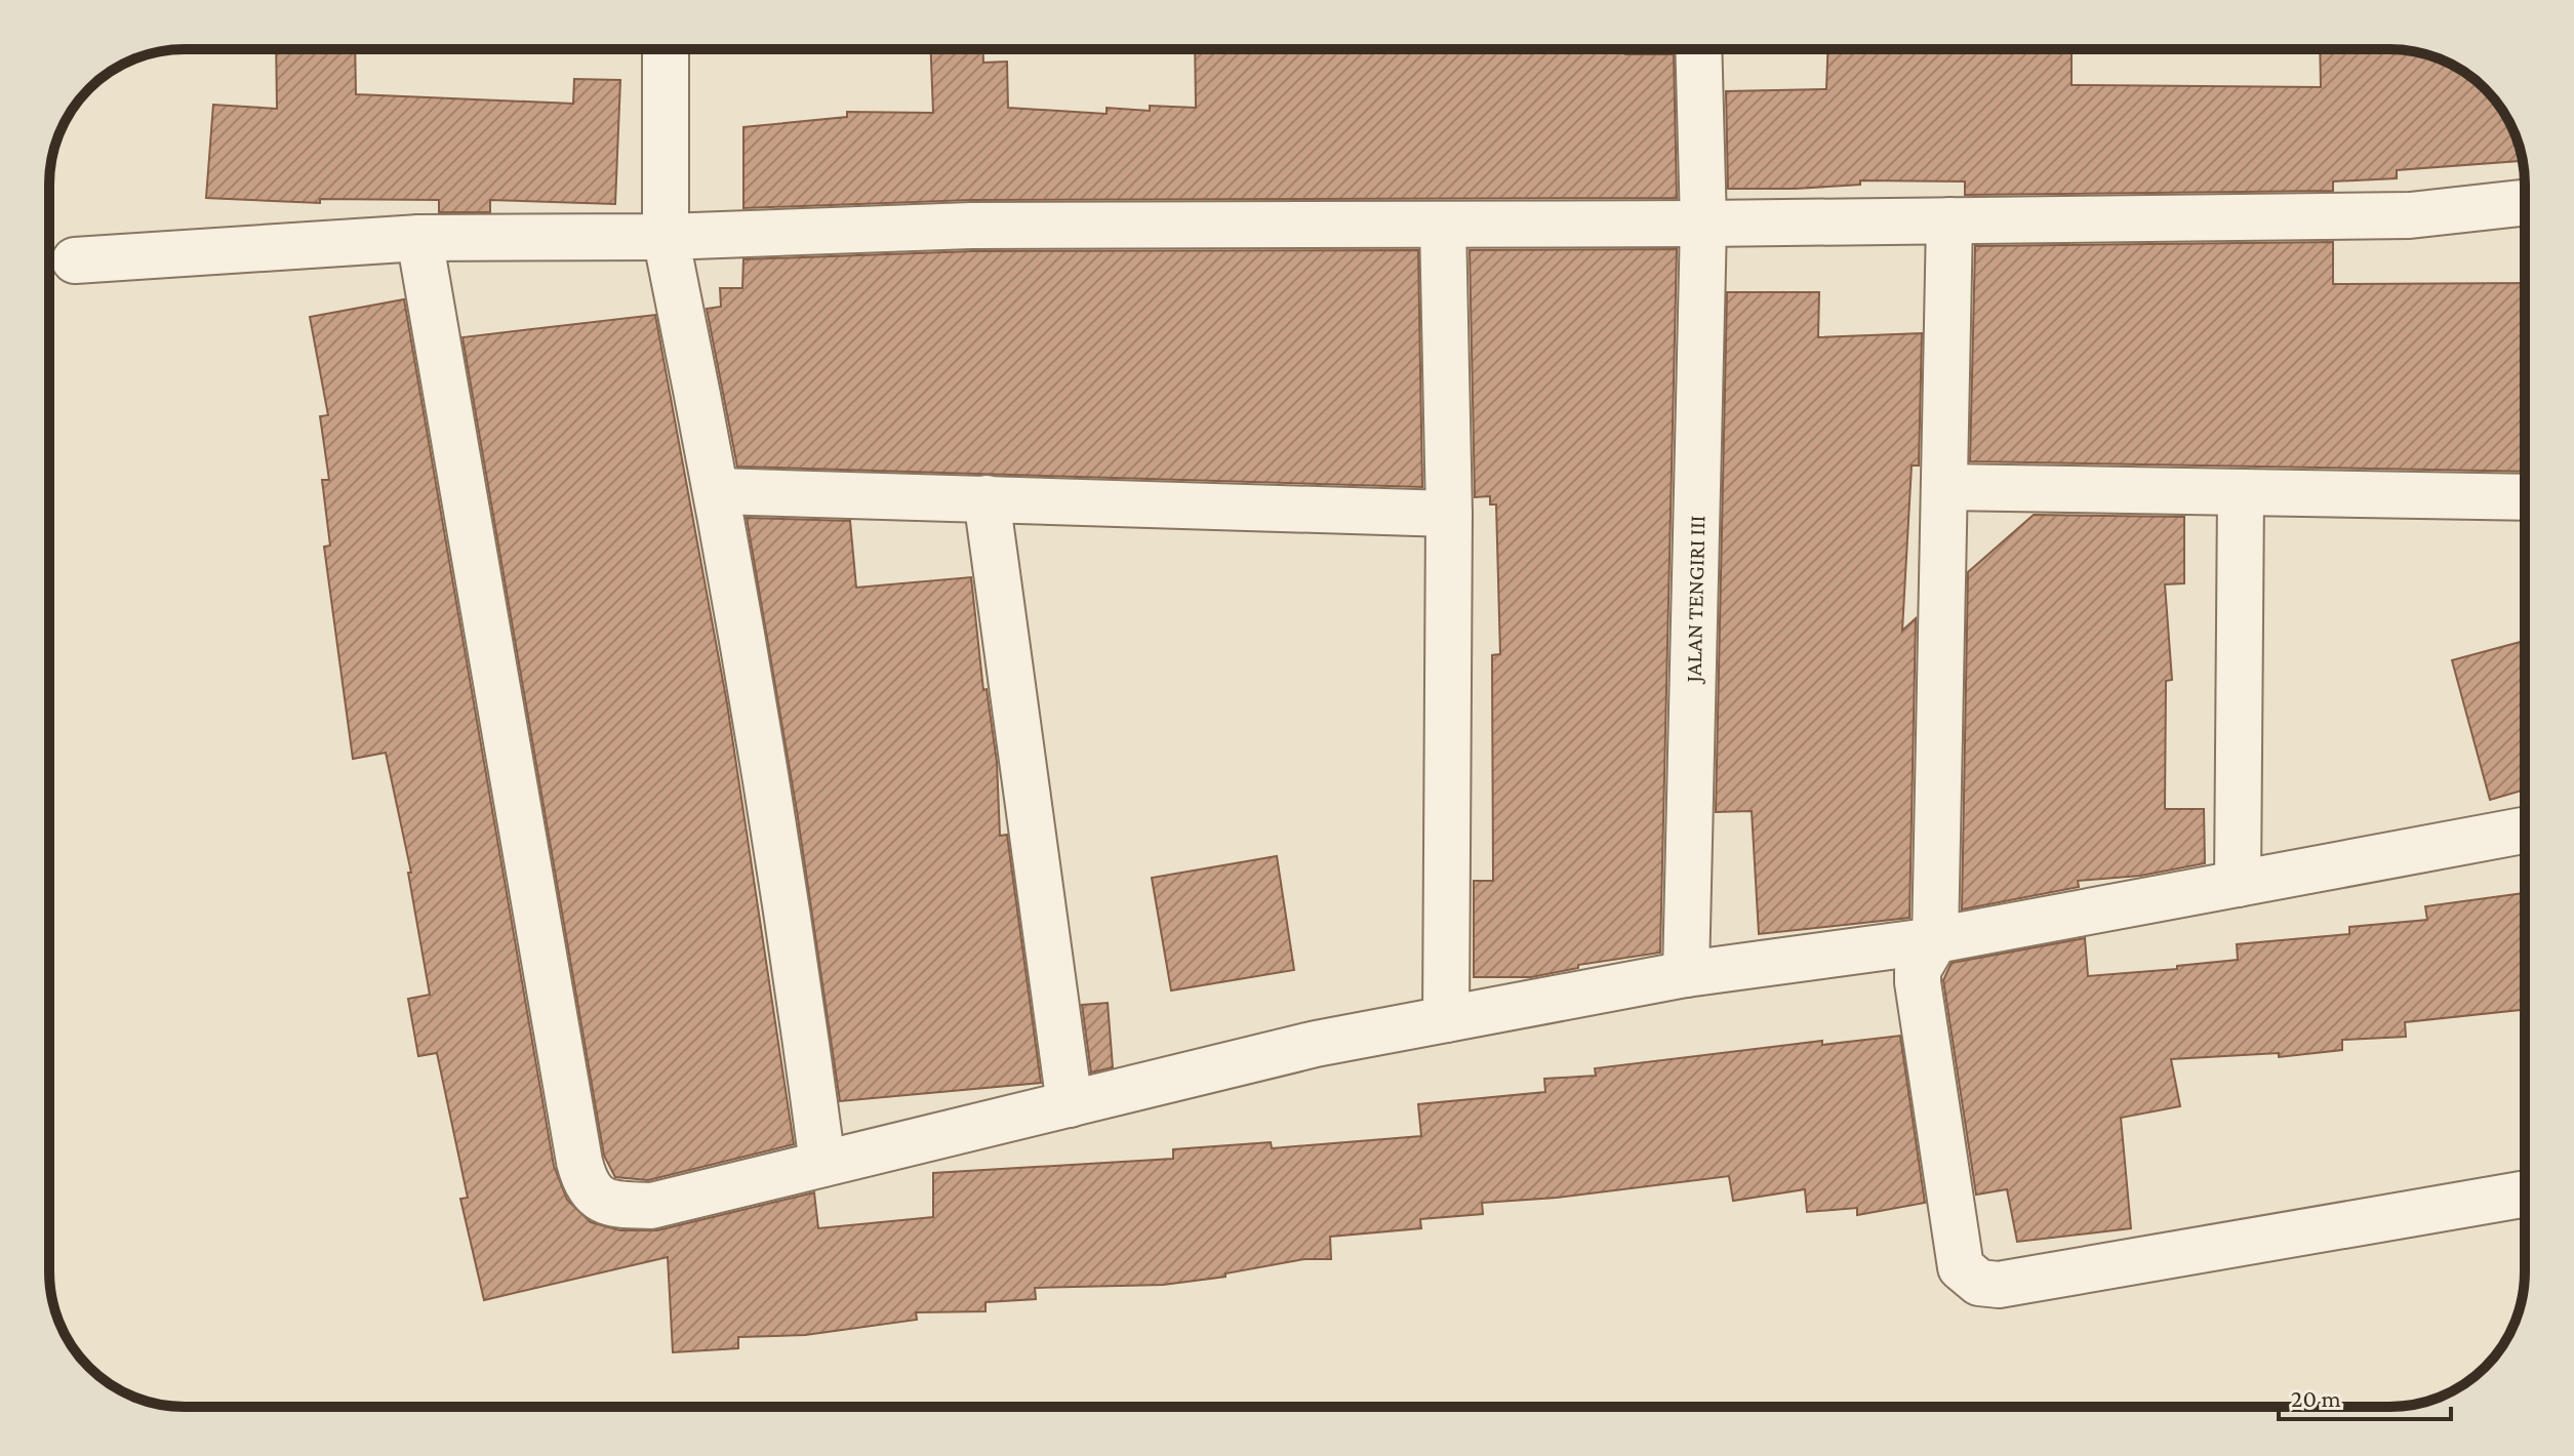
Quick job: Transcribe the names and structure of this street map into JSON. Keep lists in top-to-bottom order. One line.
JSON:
{"streets":{"street":["JALAN TENGIRI III"]},"scale_bar":"20 m"}
